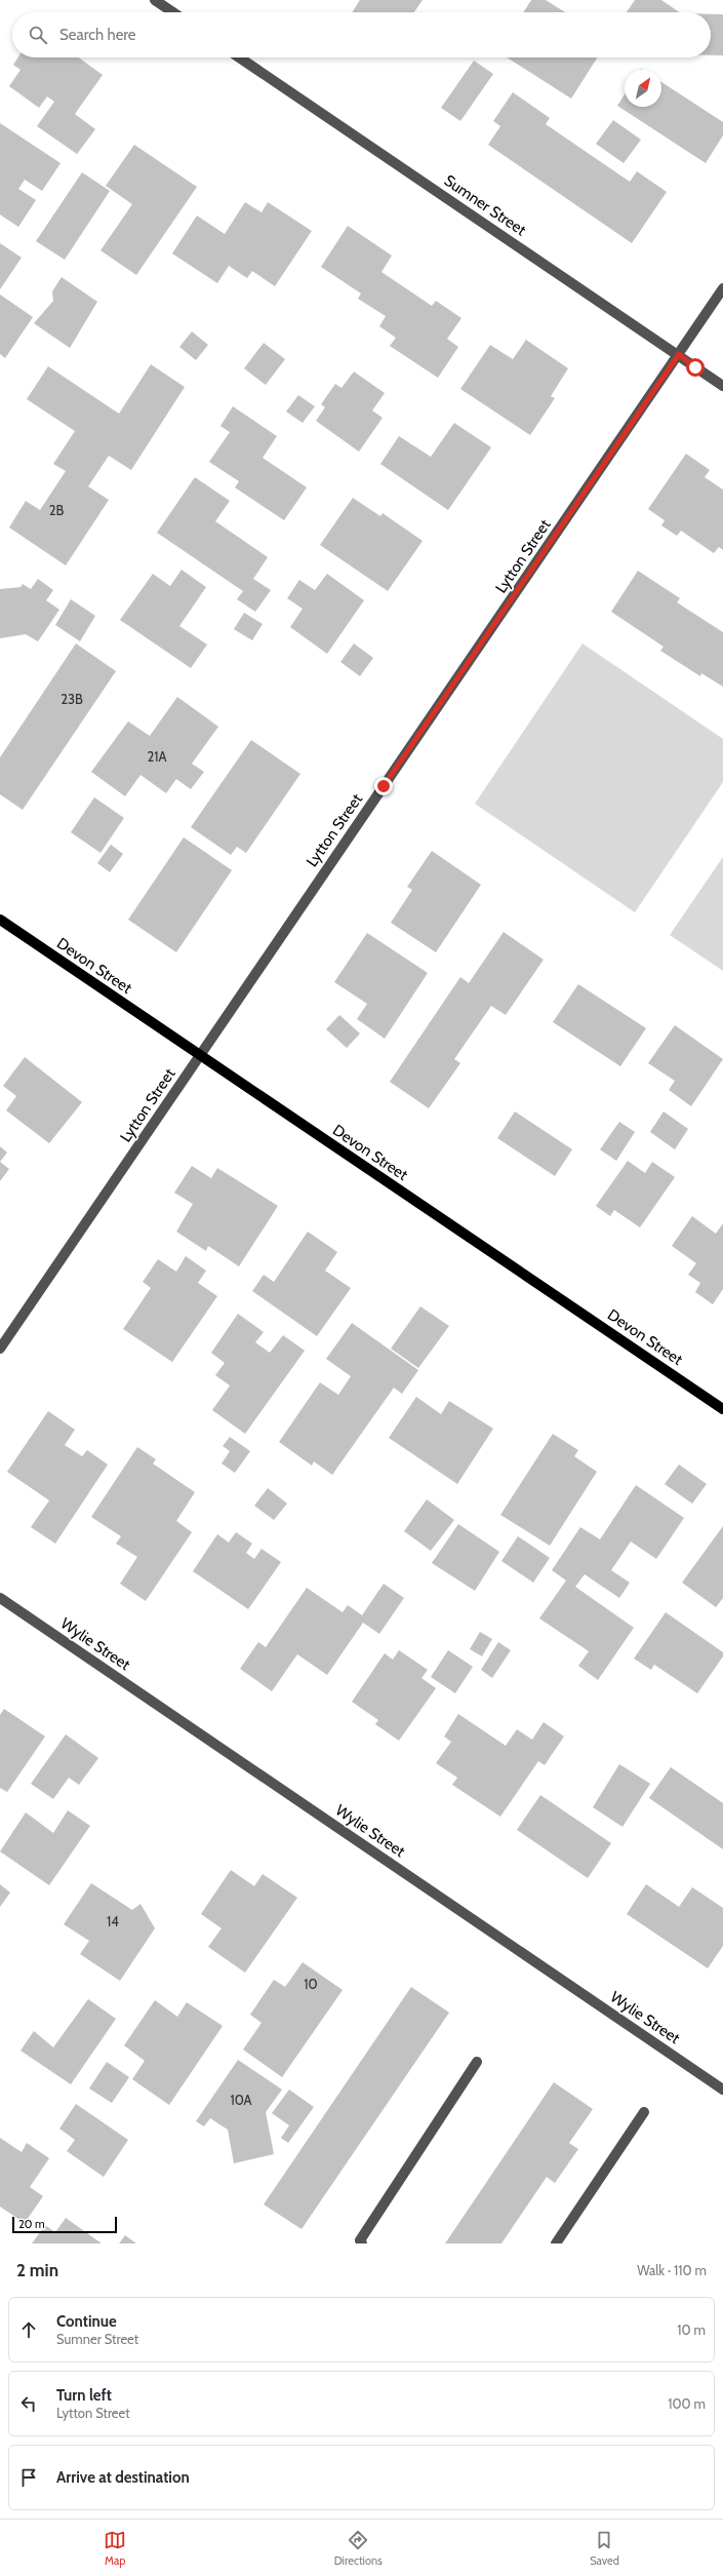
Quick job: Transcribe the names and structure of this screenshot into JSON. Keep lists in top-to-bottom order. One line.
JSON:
{"streets":{"main road":["Devon Street"],"street":["Sumner Street","Lytton Street","Wylie Street"]},"crossings":[["Sumner Street","Lytton Street"],["Lytton Street","Devon Street"]],"house_numbers":["2B","23B","21A","14","10","10A"],"scale_bar":"20 m","north":"top right","page":{"search":"Search here","scale":"20 m","heading":["2 min","Walk · 110 m"],"list":[["Continue","Sumner Street","10 m"],["Turn left","Lytton Street","100 m"],"Arrive at destination"],"nav":["Map","Directions","Saved"]}}
